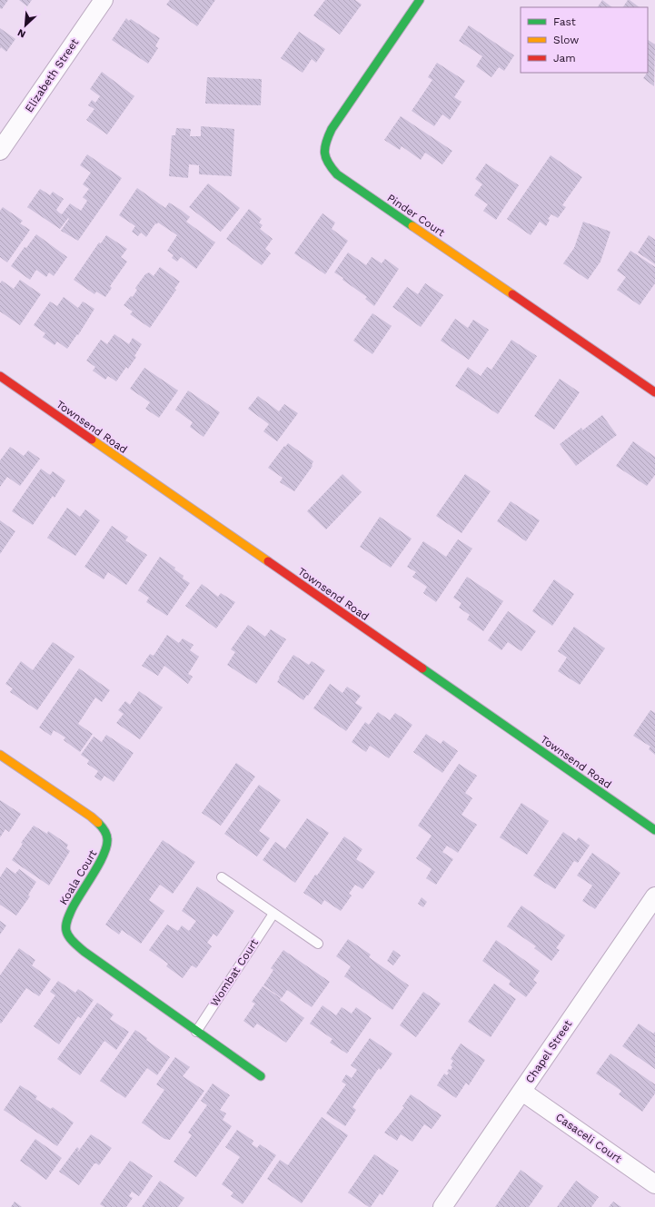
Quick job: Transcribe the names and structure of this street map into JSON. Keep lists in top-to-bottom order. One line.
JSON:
{"streets":{"street":["Elizabeth Street","Pinder Court","Townsend Road","Koala Court","Chapel Street","Casaceli Court"],"lane":["Wombat Court"]},"crossings":[["Koala Court","Wombat Court"],["Chapel Street","Casaceli Court"]],"legend":["Fast","Slow","Jam"],"north":"bottom left"}
